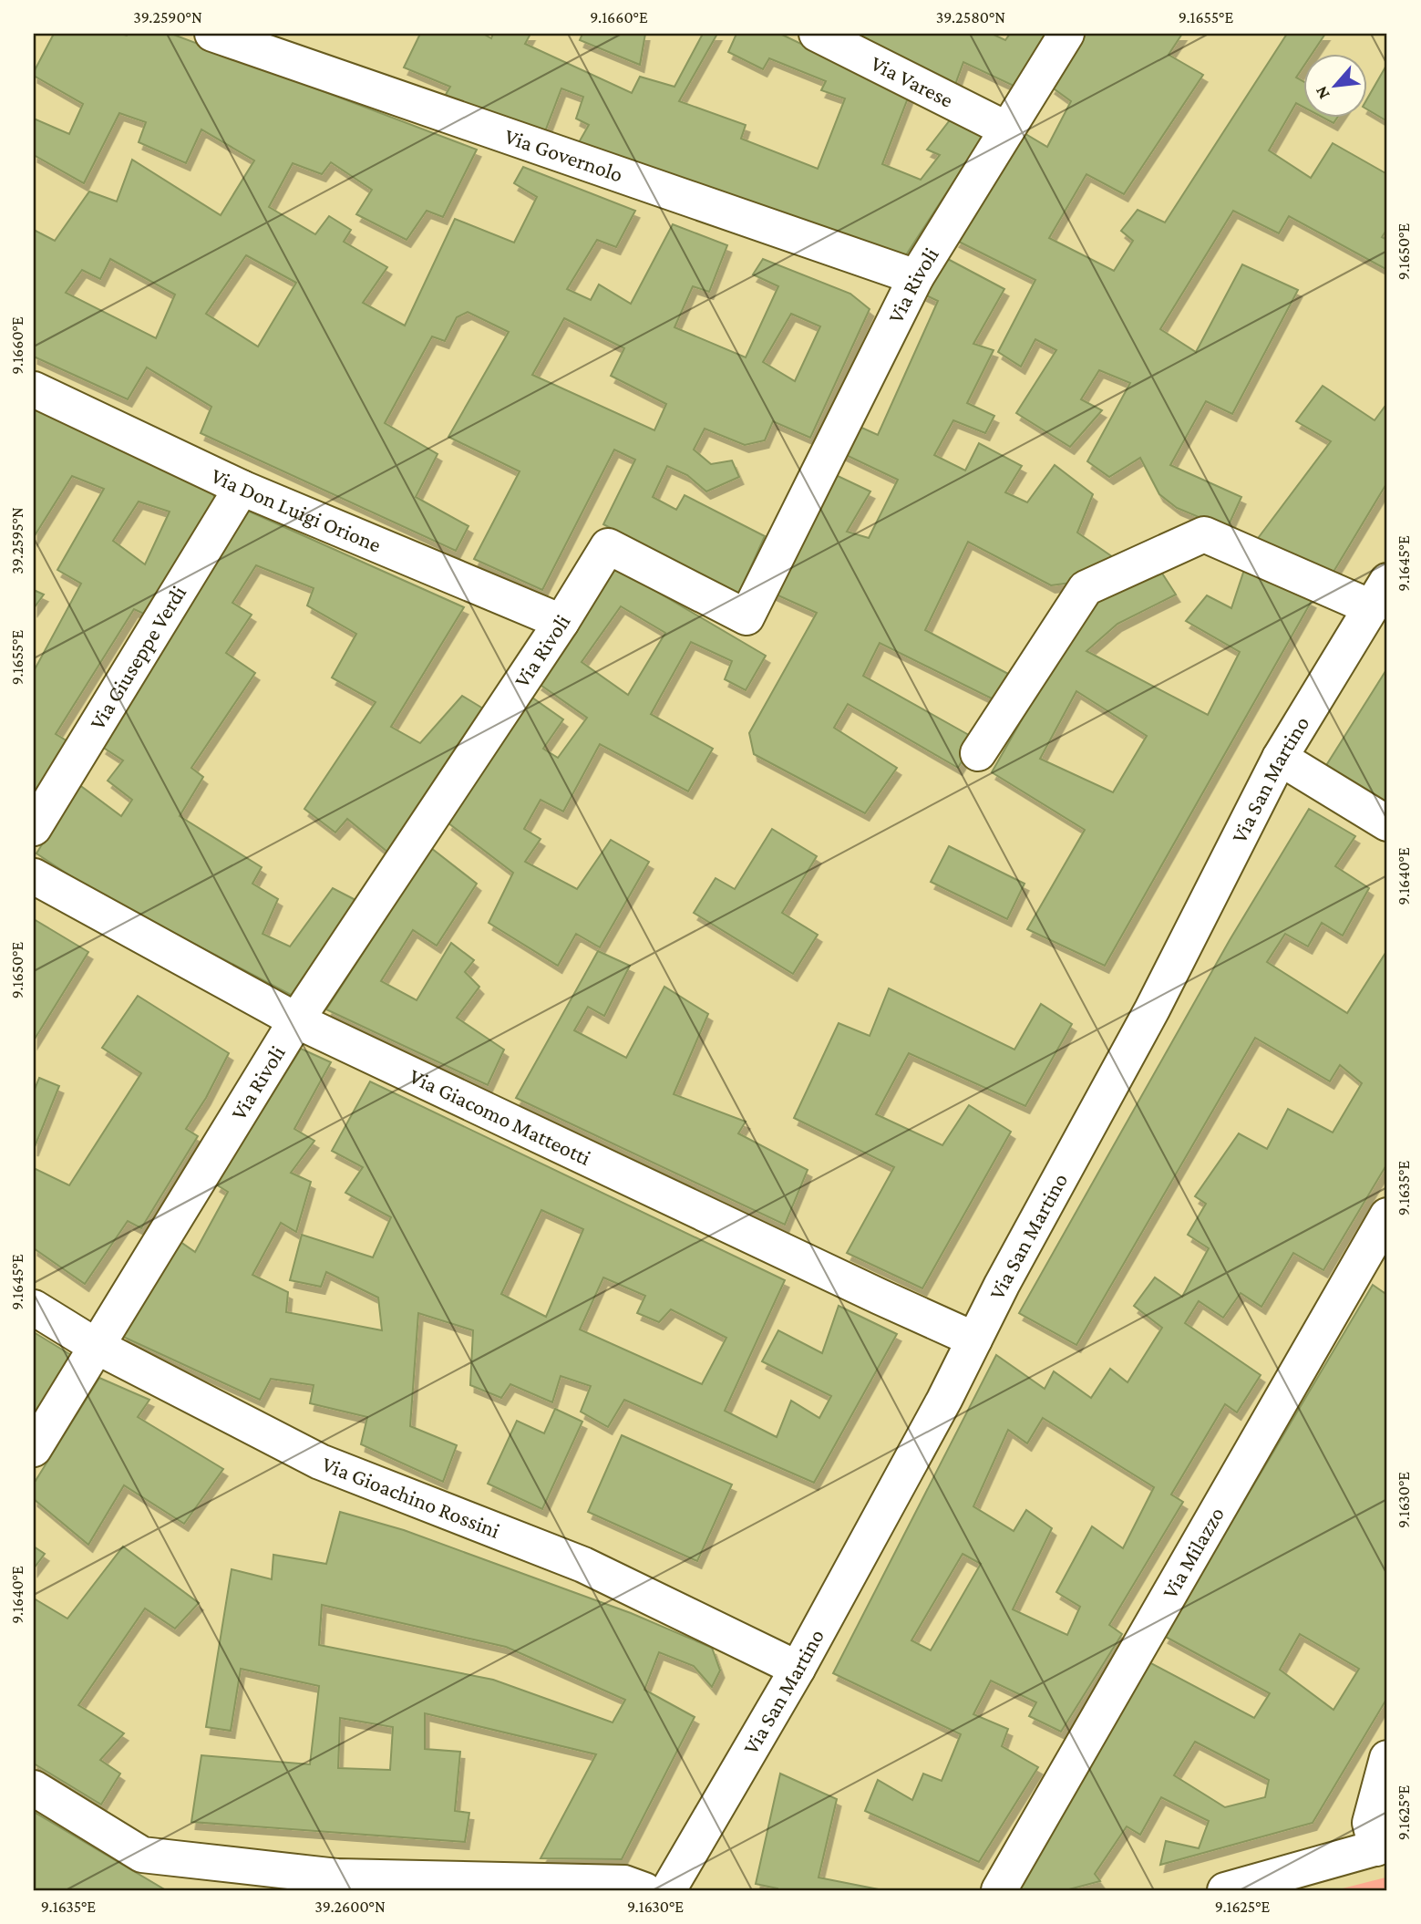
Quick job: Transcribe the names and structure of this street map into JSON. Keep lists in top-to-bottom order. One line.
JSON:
{"streets":{"street":["Via Varese","Via Governolo","Via Rivoli","Via Don Luigi Orione","Via Giuseppe Verdi","Via San Martino","Via Giacomo Matteotti","Via Gioachino Rossini","Via Milazzo"]},"crossings":[["Via Varese","Via Rivoli"],["Via Governolo","Via Rivoli"],["Via Rivoli","Via Don Luigi Orione"],["Via Rivoli","Via Giacomo Matteotti"],["Via Rivoli","Via Gioachino Rossini"],["Via Don Luigi Orione","Via Giuseppe Verdi"],["Via San Martino","Via Giacomo Matteotti"],["Via San Martino","Via Gioachino Rossini"]],"north":"bottom left","coordinates":["39.2590°N","9.1660°E","39.2580°N","9.1655°E","9.1650°E","39.2595°N","9.1645°E","9.1640°E","9.1635°E","9.1630°E","9.1625°E","39.2600°N"]}
